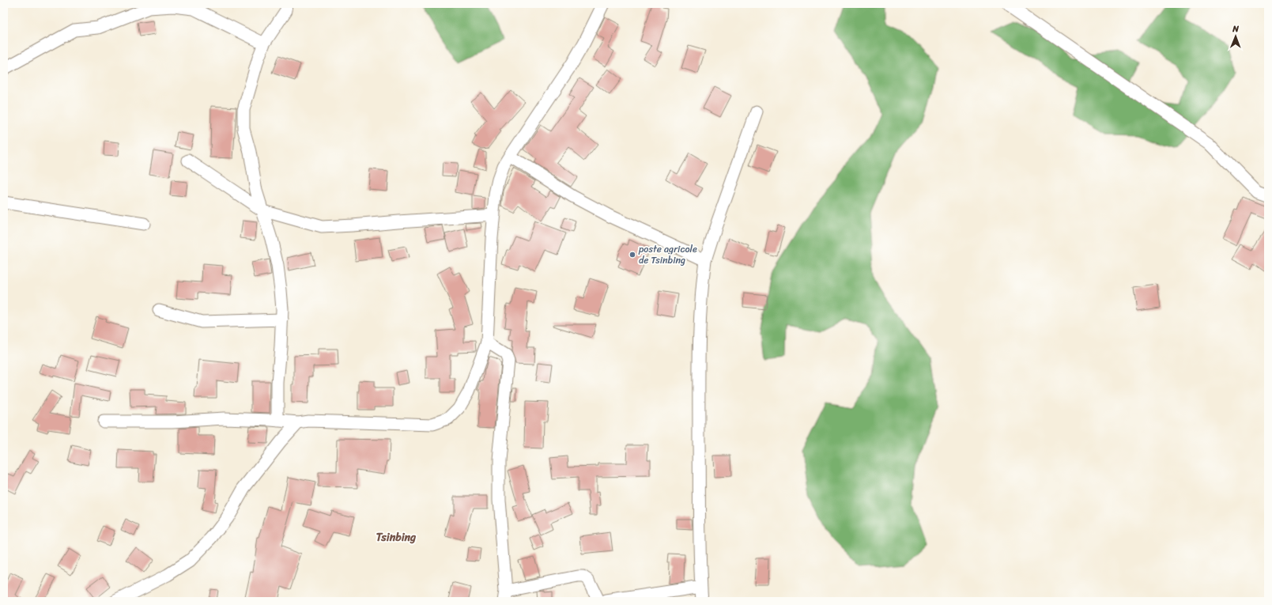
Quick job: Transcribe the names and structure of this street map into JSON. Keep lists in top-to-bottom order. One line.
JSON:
{"districts":["Tsinbing"],"places":["poste agricole de Tsinbing"],"north":"top"}
